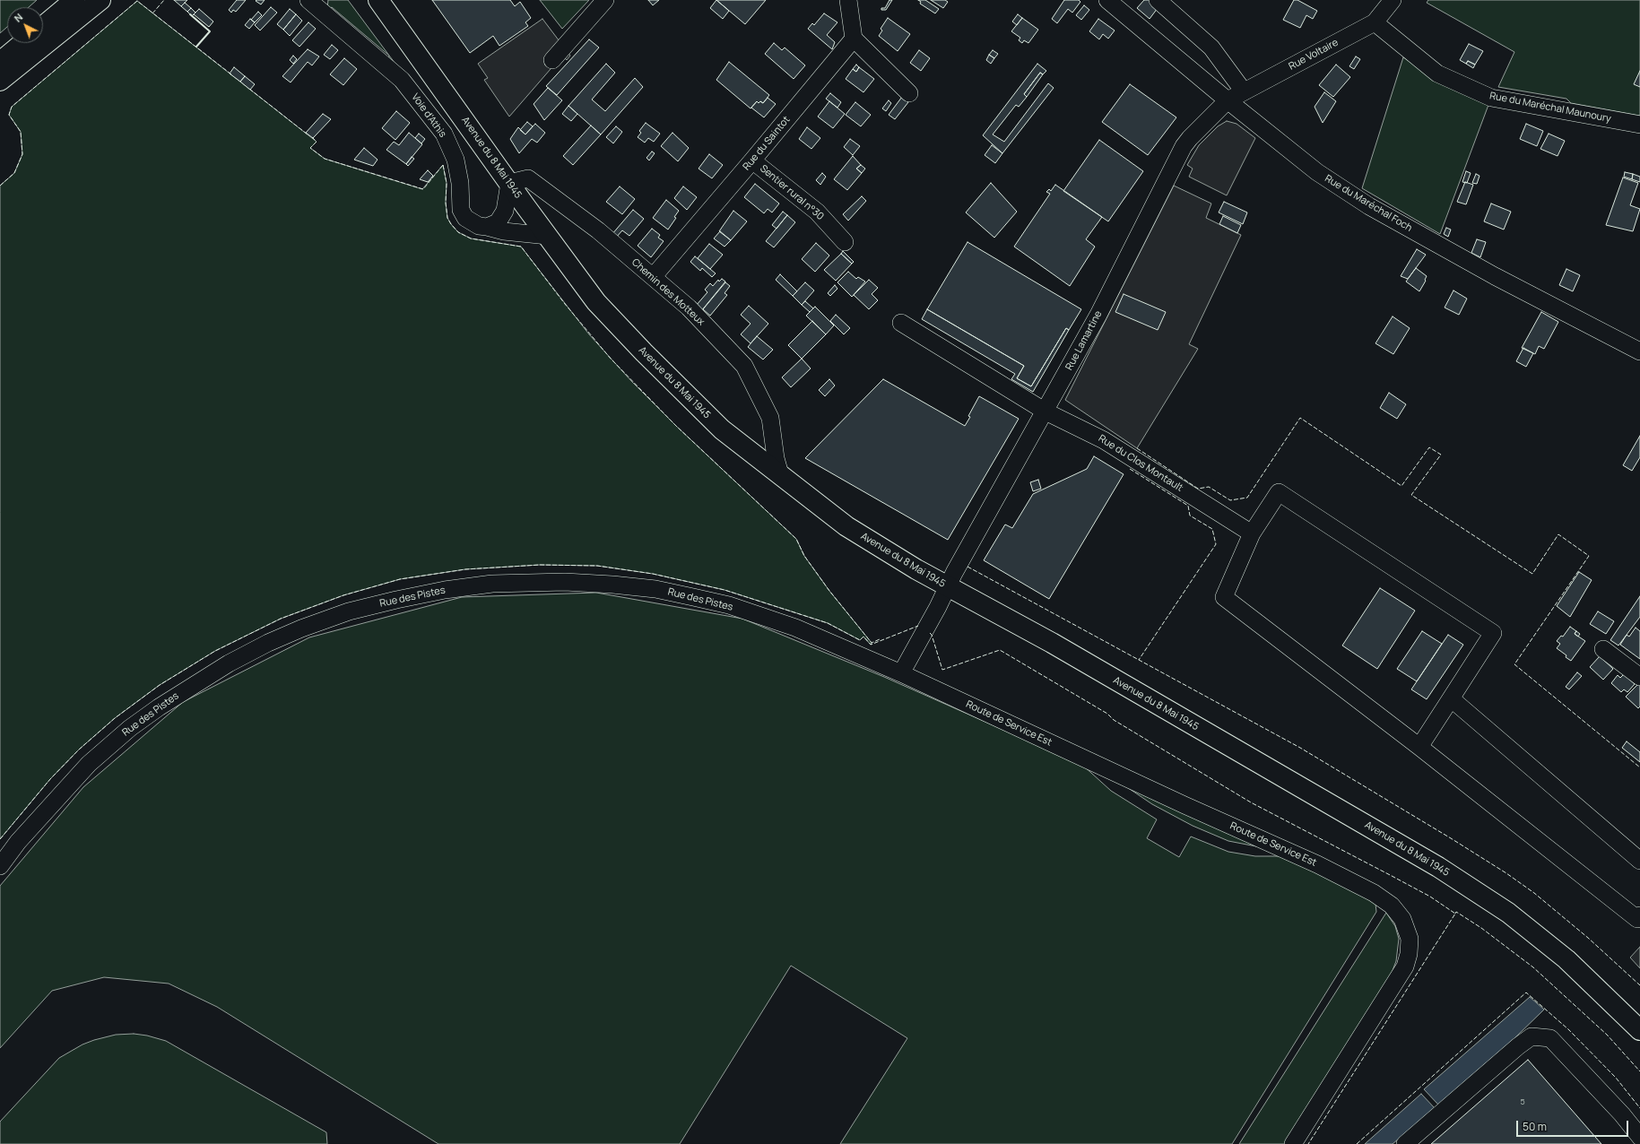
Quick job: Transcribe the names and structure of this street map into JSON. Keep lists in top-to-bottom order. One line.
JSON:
{"streets":{"main road":["Avenue du 8 Mai 1945"],"street":["Rue Voltaire","Rue du Maréchal Maunoury","Voie d'Athis","Rue du Saintot","Sentier rural n°30","Rue du Maréchal Foch","Chemin des Motteux","Rue Lamartine","Rue du Clos Montault","Rue des Pistes","Route de Service Est"]},"crossings":[["Rue Voltaire","Rue du Maréchal Maunoury"],["Rue Voltaire","Rue du Maréchal Foch"],["Rue Voltaire","Rue Lamartine"],["Voie d'Athis","Avenue du 8 Mai 1945"],["Rue du Saintot","Sentier rural n°30"],["Rue du Saintot","Chemin des Motteux"],["Avenue du 8 Mai 1945","Chemin des Motteux"],["Avenue du 8 Mai 1945","Rue Lamartine"],["Rue du Maréchal Foch","Rue Lamartine"],["Rue Lamartine","Rue du Clos Montault"],["Rue Lamartine","Rue des Pistes"],["Rue Lamartine","Route de Service Est"],["Rue des Pistes","Route de Service Est"]],"house_numbers":["5"],"scale_bar":"50 m","north":"top left"}
